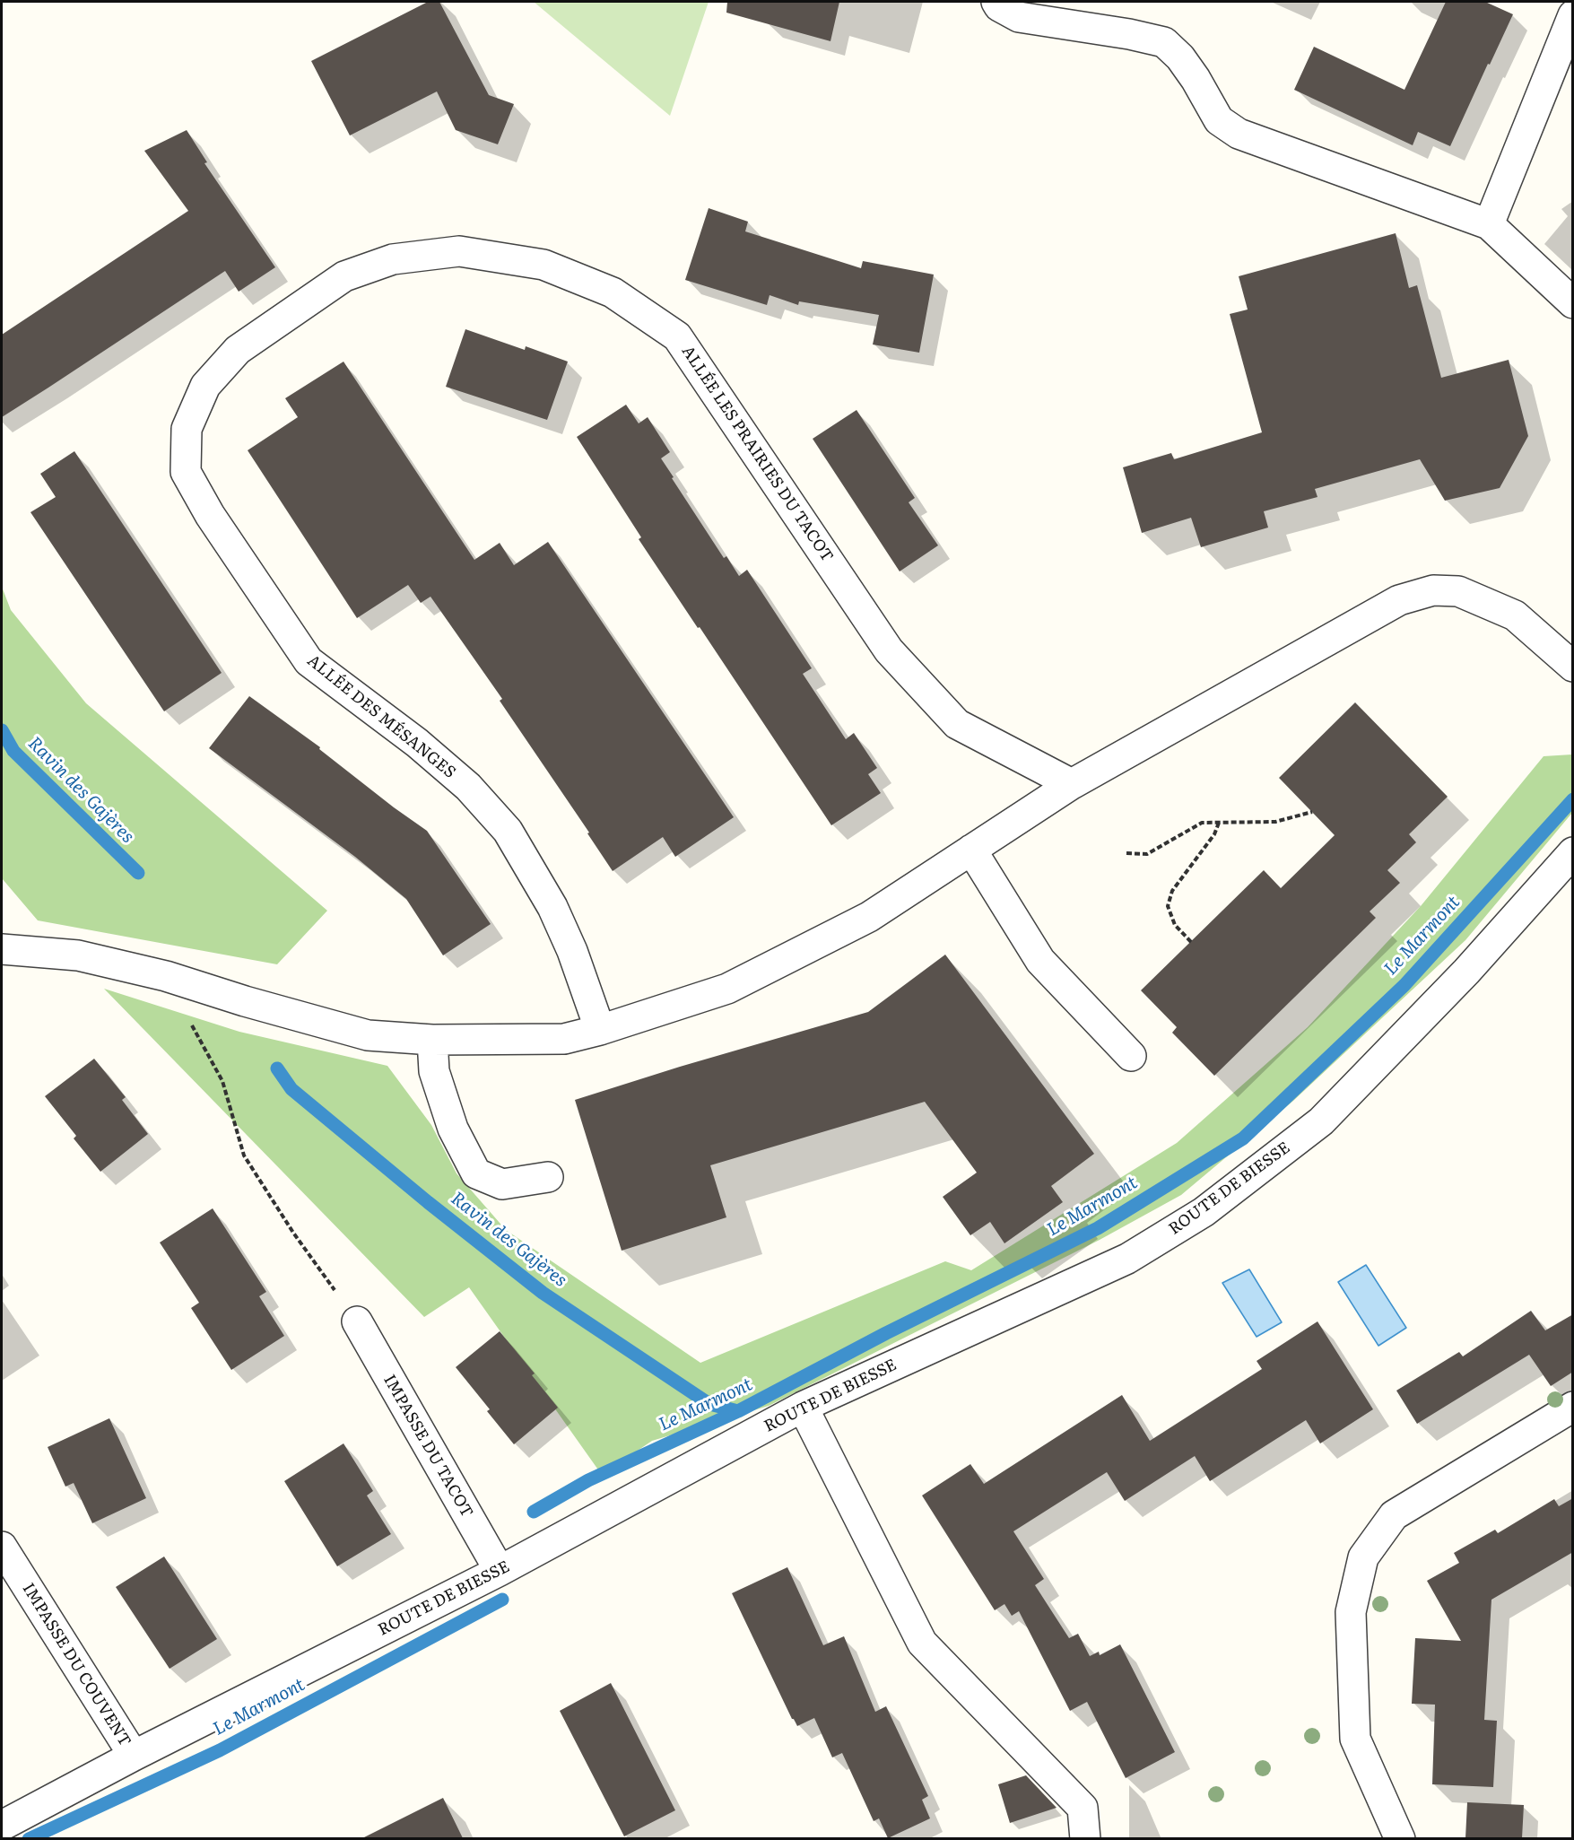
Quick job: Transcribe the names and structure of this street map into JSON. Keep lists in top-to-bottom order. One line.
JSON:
{"streets":{"street":["ALLÉE LES PRAIRIES DU TACOT","ALLÉE DES MÉSANGES","ROUTE DE BIESSE","IMPASSE DU TACOT","IMPASSE DU COUVENT"]},"crossings":[["ALLÉE LES PRAIRIES DU TACOT","ALLÉE DES MÉSANGES"],["ROUTE DE BIESSE","IMPASSE DU TACOT"],["ROUTE DE BIESSE","IMPASSE DU COUVENT"]],"water":["Ravin des Gajères","Le Marmont"]}
